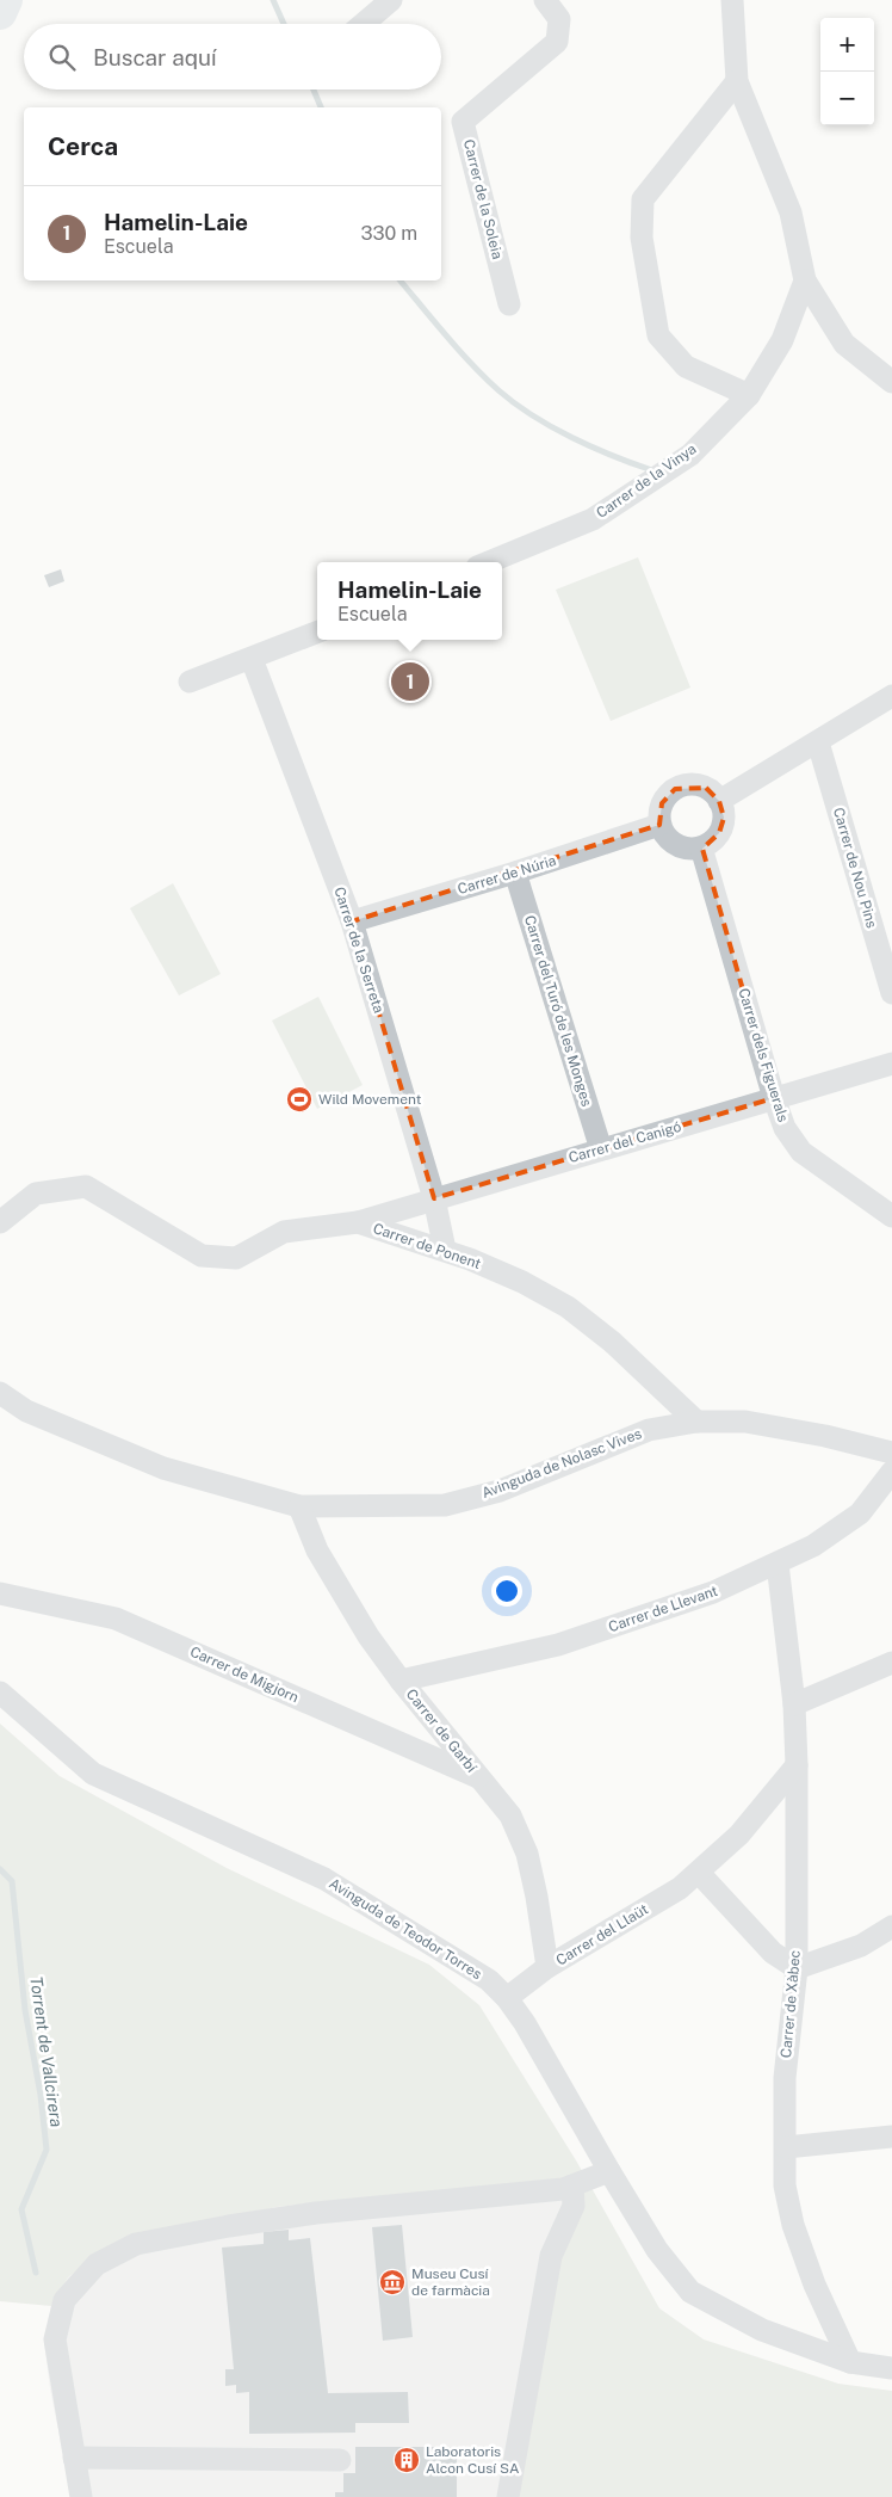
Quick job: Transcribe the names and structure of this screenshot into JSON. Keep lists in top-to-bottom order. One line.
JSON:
{"streets":{"street":["Carrer de la Soleia","Carrer de la Vinya","Carrer de Nou Pins","Carrer de Núria","Carrer de la Serreta","Carrer del Turó de les Monges","Carrer dels Figuerals","Carrer del Canigó","Carrer de Ponent","Avinguda de Nolasc Vives","Carrer de Llevant","Carrer de Migjorn","Carrer de Garbí","Avinguda de Teodor Torres","Carrer del Llaüt","Carrer de Xàbec"]},"crossings":[["Carrer de Núria","Carrer de la Serreta"],["Carrer de Núria","Carrer del Turó de les Monges"],["Carrer de Núria","Carrer dels Figuerals"],["Carrer de la Serreta","Carrer del Canigó"],["Carrer de la Serreta","Carrer de Ponent"],["Carrer del Turó de les Monges","Carrer del Canigó"],["Carrer dels Figuerals","Carrer del Canigó"],["Carrer del Canigó","Carrer de Ponent"],["Carrer de Ponent","Avinguda de Nolasc Vives"],["Avinguda de Nolasc Vives","Carrer de Garbí"],["Carrer de Llevant","Carrer de Garbí"],["Carrer de Llevant","Carrer de Xàbec"],["Carrer de Migjorn","Carrer de Garbí"],["Carrer de Garbí","Carrer del Llaüt"],["Avinguda de Teodor Torres","Carrer del Llaüt"],["Avinguda de Teodor Torres","Carrer de Xàbec"],["Carrer del Llaüt","Carrer de Xàbec"]],"water":["Torrent de Vallcirera"],"places":{"sports":["Wild Movement"],"museum":["Museu Cusí de farmàcia"],"building":["Laboratoris Alcon Cusí SA"]},"page":{"map_buttons":["+","−"],"search":"Buscar aquí","heading":"Cerca","list":[{"mark":"1","name":"Hamelin-Laie","note":"Escuela","value":"330 m"}],"popup":["Hamelin-Laie","Escuela"],"pins":"1"}}
